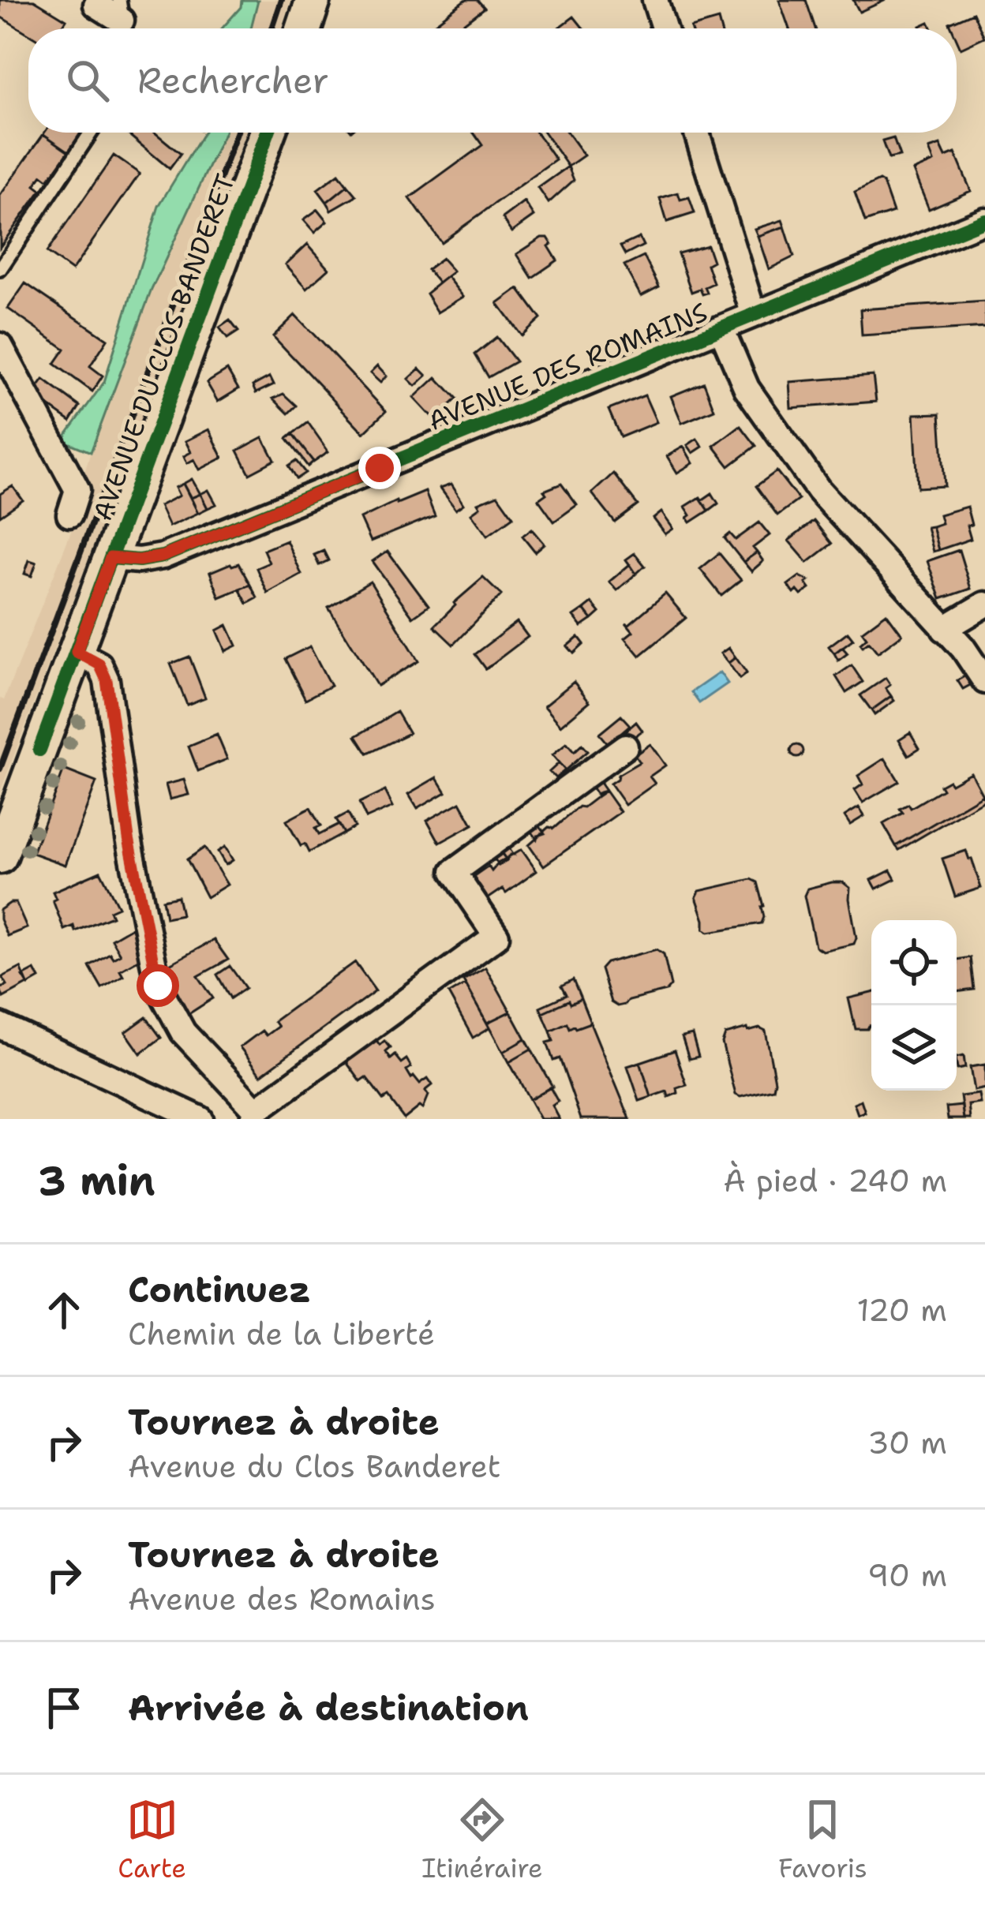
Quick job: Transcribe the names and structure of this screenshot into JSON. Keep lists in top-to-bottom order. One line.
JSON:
{"streets":{"main road":["AVENUE DU CLOS BANDERET"],"street":["AVENUE DES ROMAINS"]},"crossings":[["AVENUE DU CLOS BANDERET","AVENUE DES ROMAINS"]],"page":{"search":"Rechercher","heading":["3 min","À pied · 240 m"],"list":[["Continuez","Chemin de la Liberté","120 m"],["Tournez à droite","Avenue du Clos Banderet","30 m"],["Tournez à droite","Avenue des Romains","90 m"],"Arrivée à destination"],"nav":["Carte","Itinéraire","Favoris"]}}
